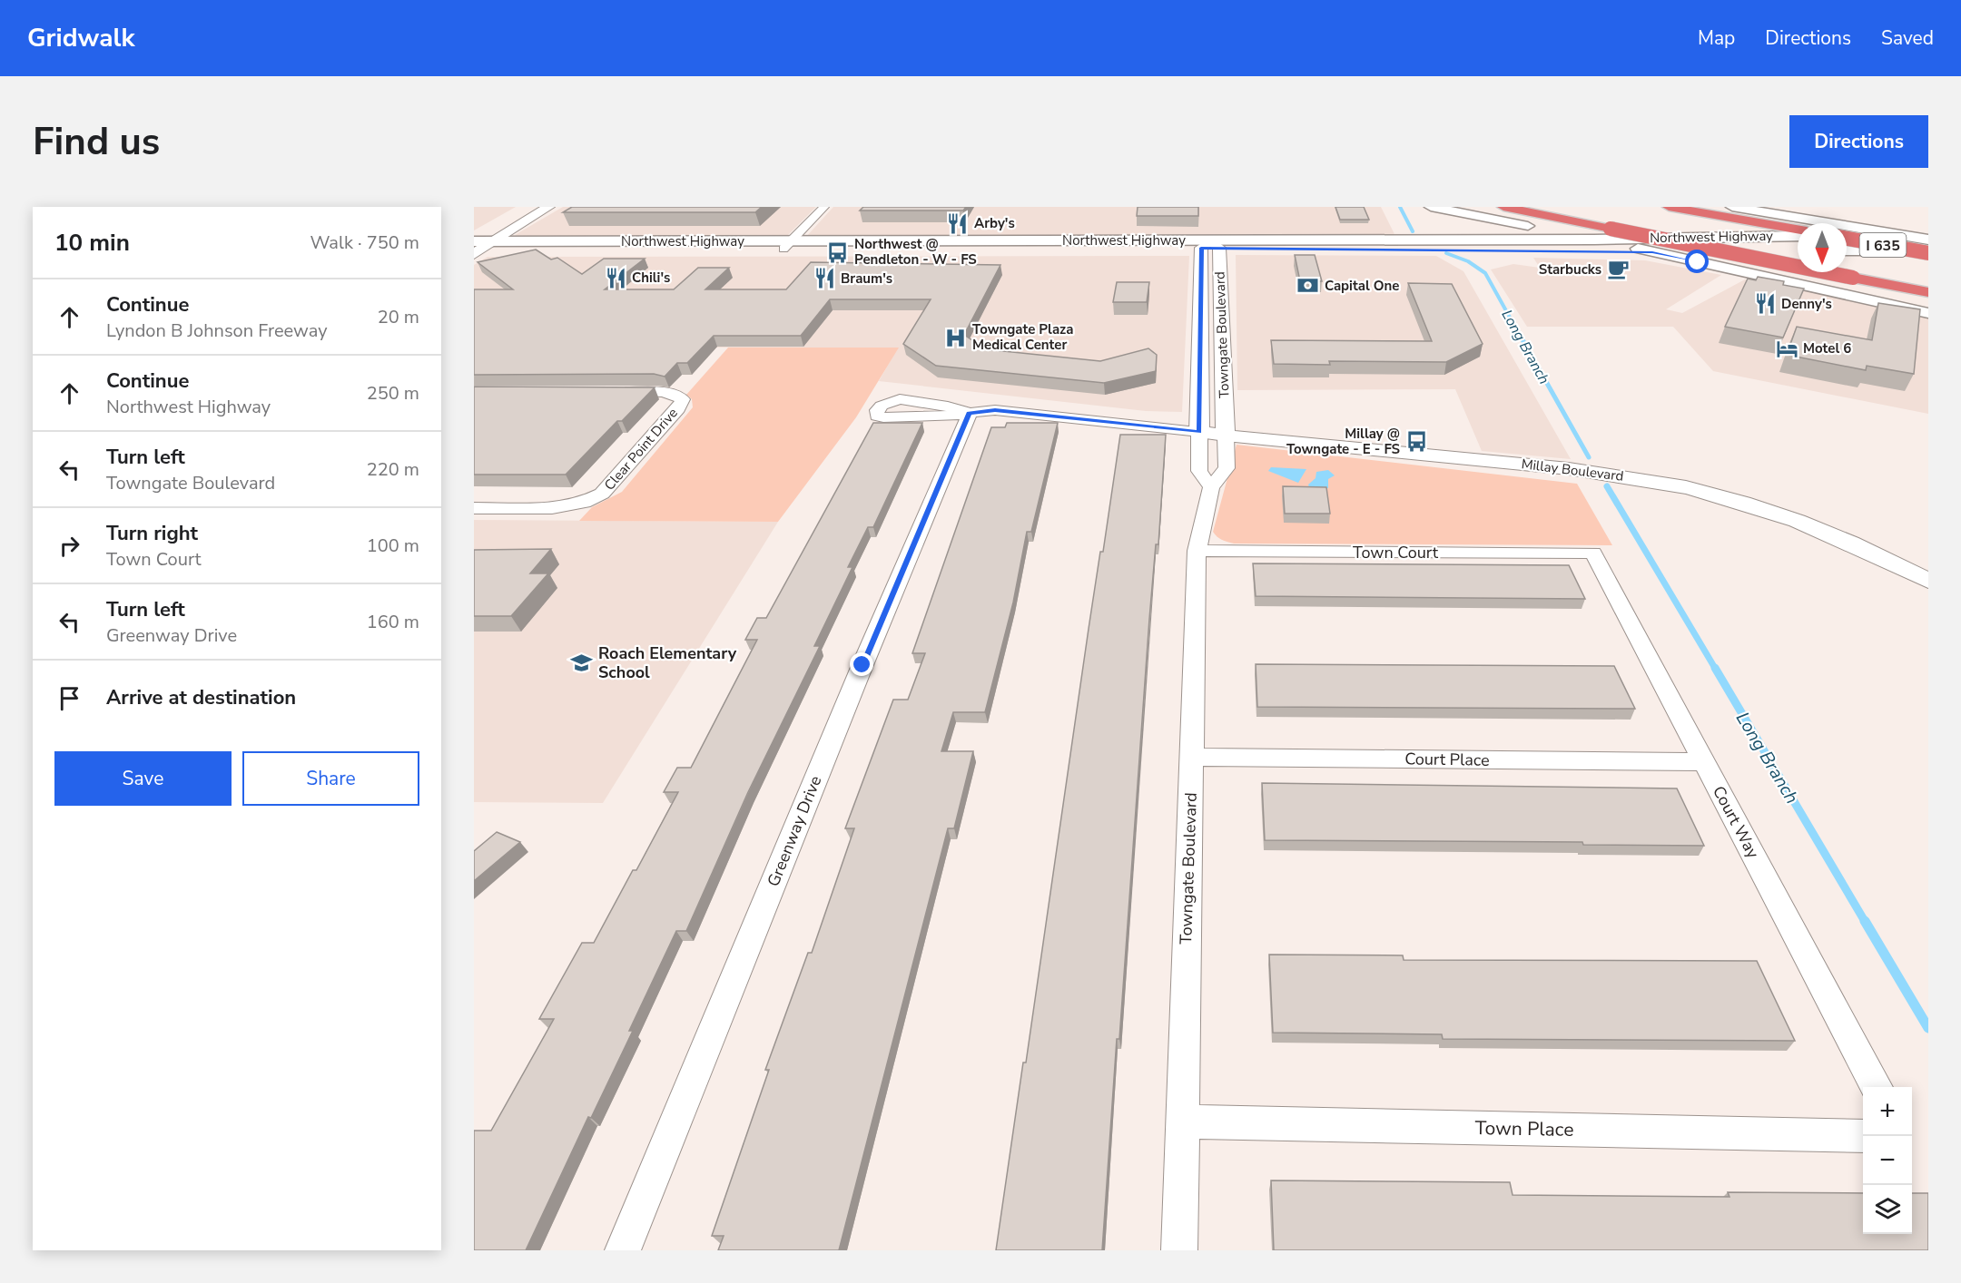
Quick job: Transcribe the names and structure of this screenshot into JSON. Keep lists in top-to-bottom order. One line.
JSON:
{"streets":{"highway":["I 635"],"main road":["Northwest Highway"],"street":["Towngate Boulevard","Clear Point Drive","Millay Boulevard","Town Court","Court Place","Court Way","Greenway Drive","Town Place"]},"crossings":[["Northwest Highway","Towngate Boulevard"],["Towngate Boulevard","Millay Boulevard"],["Towngate Boulevard","Town Court"],["Towngate Boulevard","Court Place"],["Towngate Boulevard","Town Place"],["Town Court","Court Way"],["Court Place","Court Way"]],"water":["Long Branch"],"places":{"restaurant":["Arby's","Chili's","Braum's","Denny's"],"bus stop":["Northwest @ Pendleton - W - FS","Millay @ Towngate - E - FS"],"cafe":["Starbucks"],"bank":["Capital One"],"hospital":["Towngate Plaza Medical Center"],"hotel":["Motel 6"],"school or university":["Roach Elementary School"]},"north":"bottom","page":{"header":"Gridwalk","nav":["Map","Directions","Saved"],"buttons":["Directions",["Save","Share"]],"title":"Find us","heading":["10 min","Walk · 750 m"],"list":[["Continue","Lyndon B Johnson Freeway","20 m"],["Continue","Northwest Highway","250 m"],["Turn left","Towngate Boulevard","220 m"],["Turn right","Town Court","100 m"],["Turn left","Greenway Drive","160 m"],"Arrive at destination"],"map_buttons":["+","−"]}}
